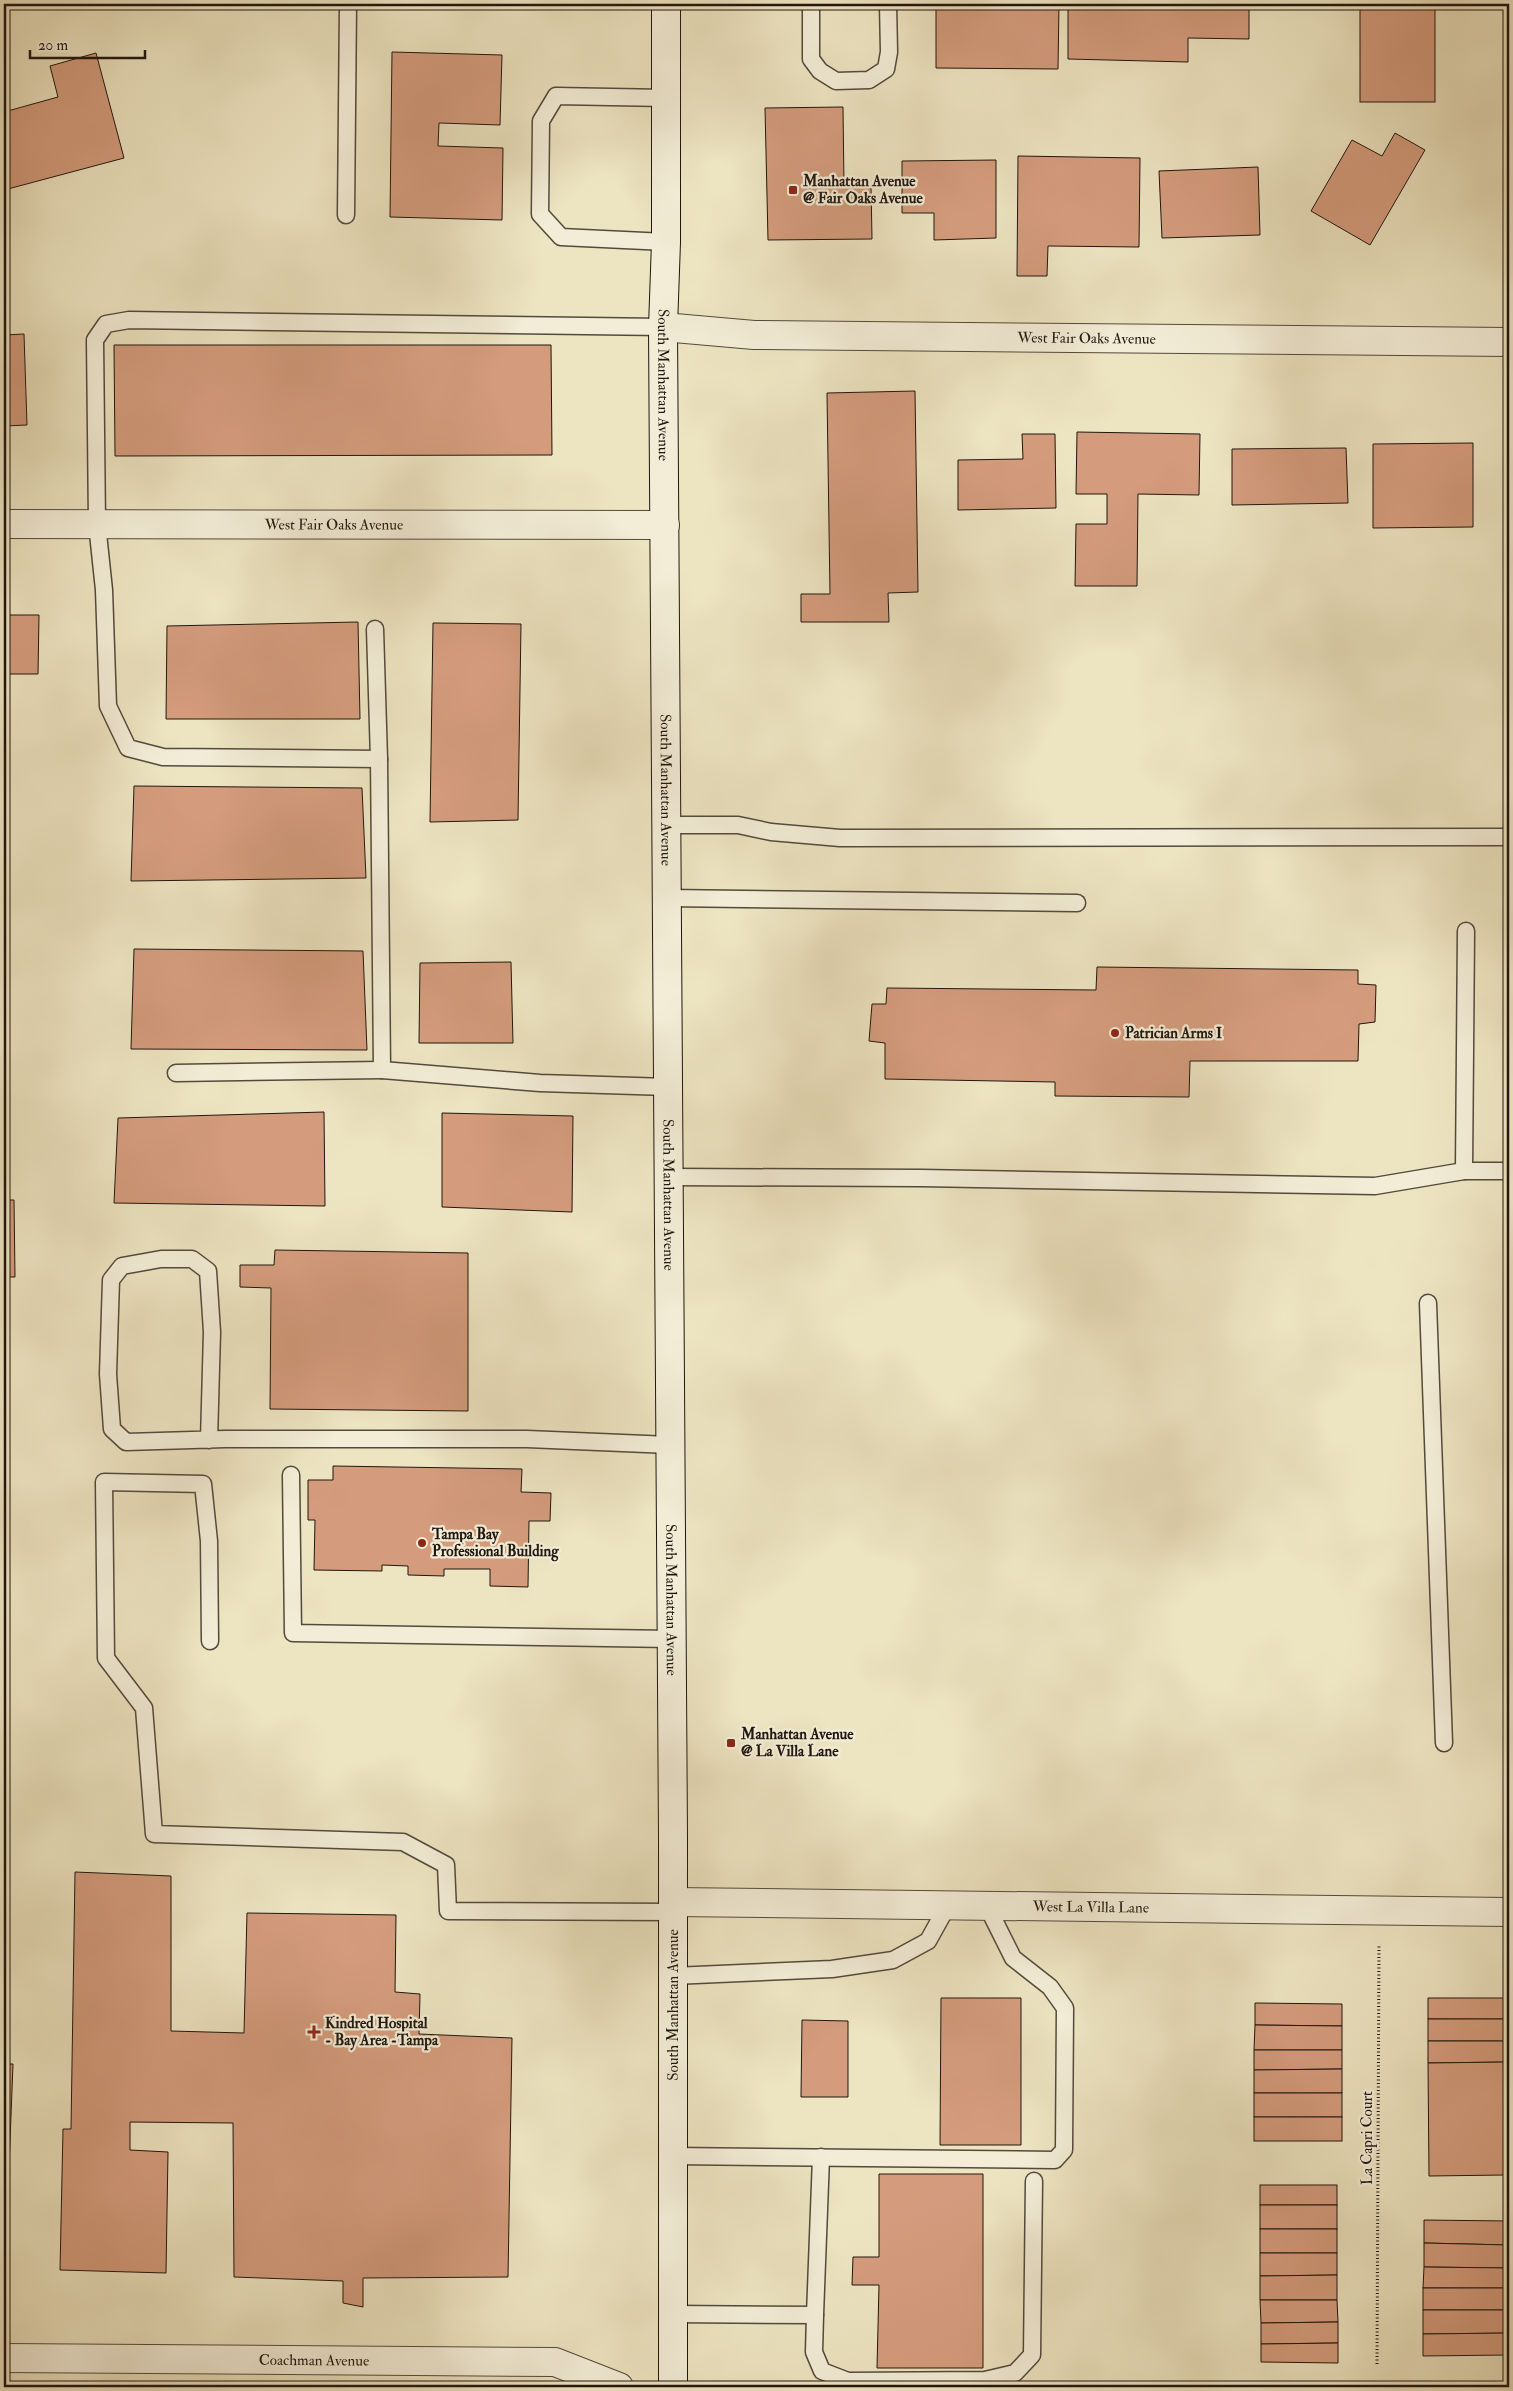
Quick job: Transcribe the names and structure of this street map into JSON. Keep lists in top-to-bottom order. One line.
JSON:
{"streets":{"street":["West Fair Oaks Avenue","South Manhattan Avenue","West La Villa Lane","Coachman Avenue"],"path":["La Capri Court"]},"crossings":[["West Fair Oaks Avenue","South Manhattan Avenue"],["South Manhattan Avenue","West La Villa Lane"],["West La Villa Lane","La Capri Court"]],"places":{"transit":["Manhattan Avenue @ Fair Oaks Avenue","Manhattan Avenue @ La Villa Lane"],"other":["Patrician Arms I","Tampa Bay Professional Building"],"health":["Kindred Hospital - Bay Area -Tampa"]},"scale_bar":"20 m"}
